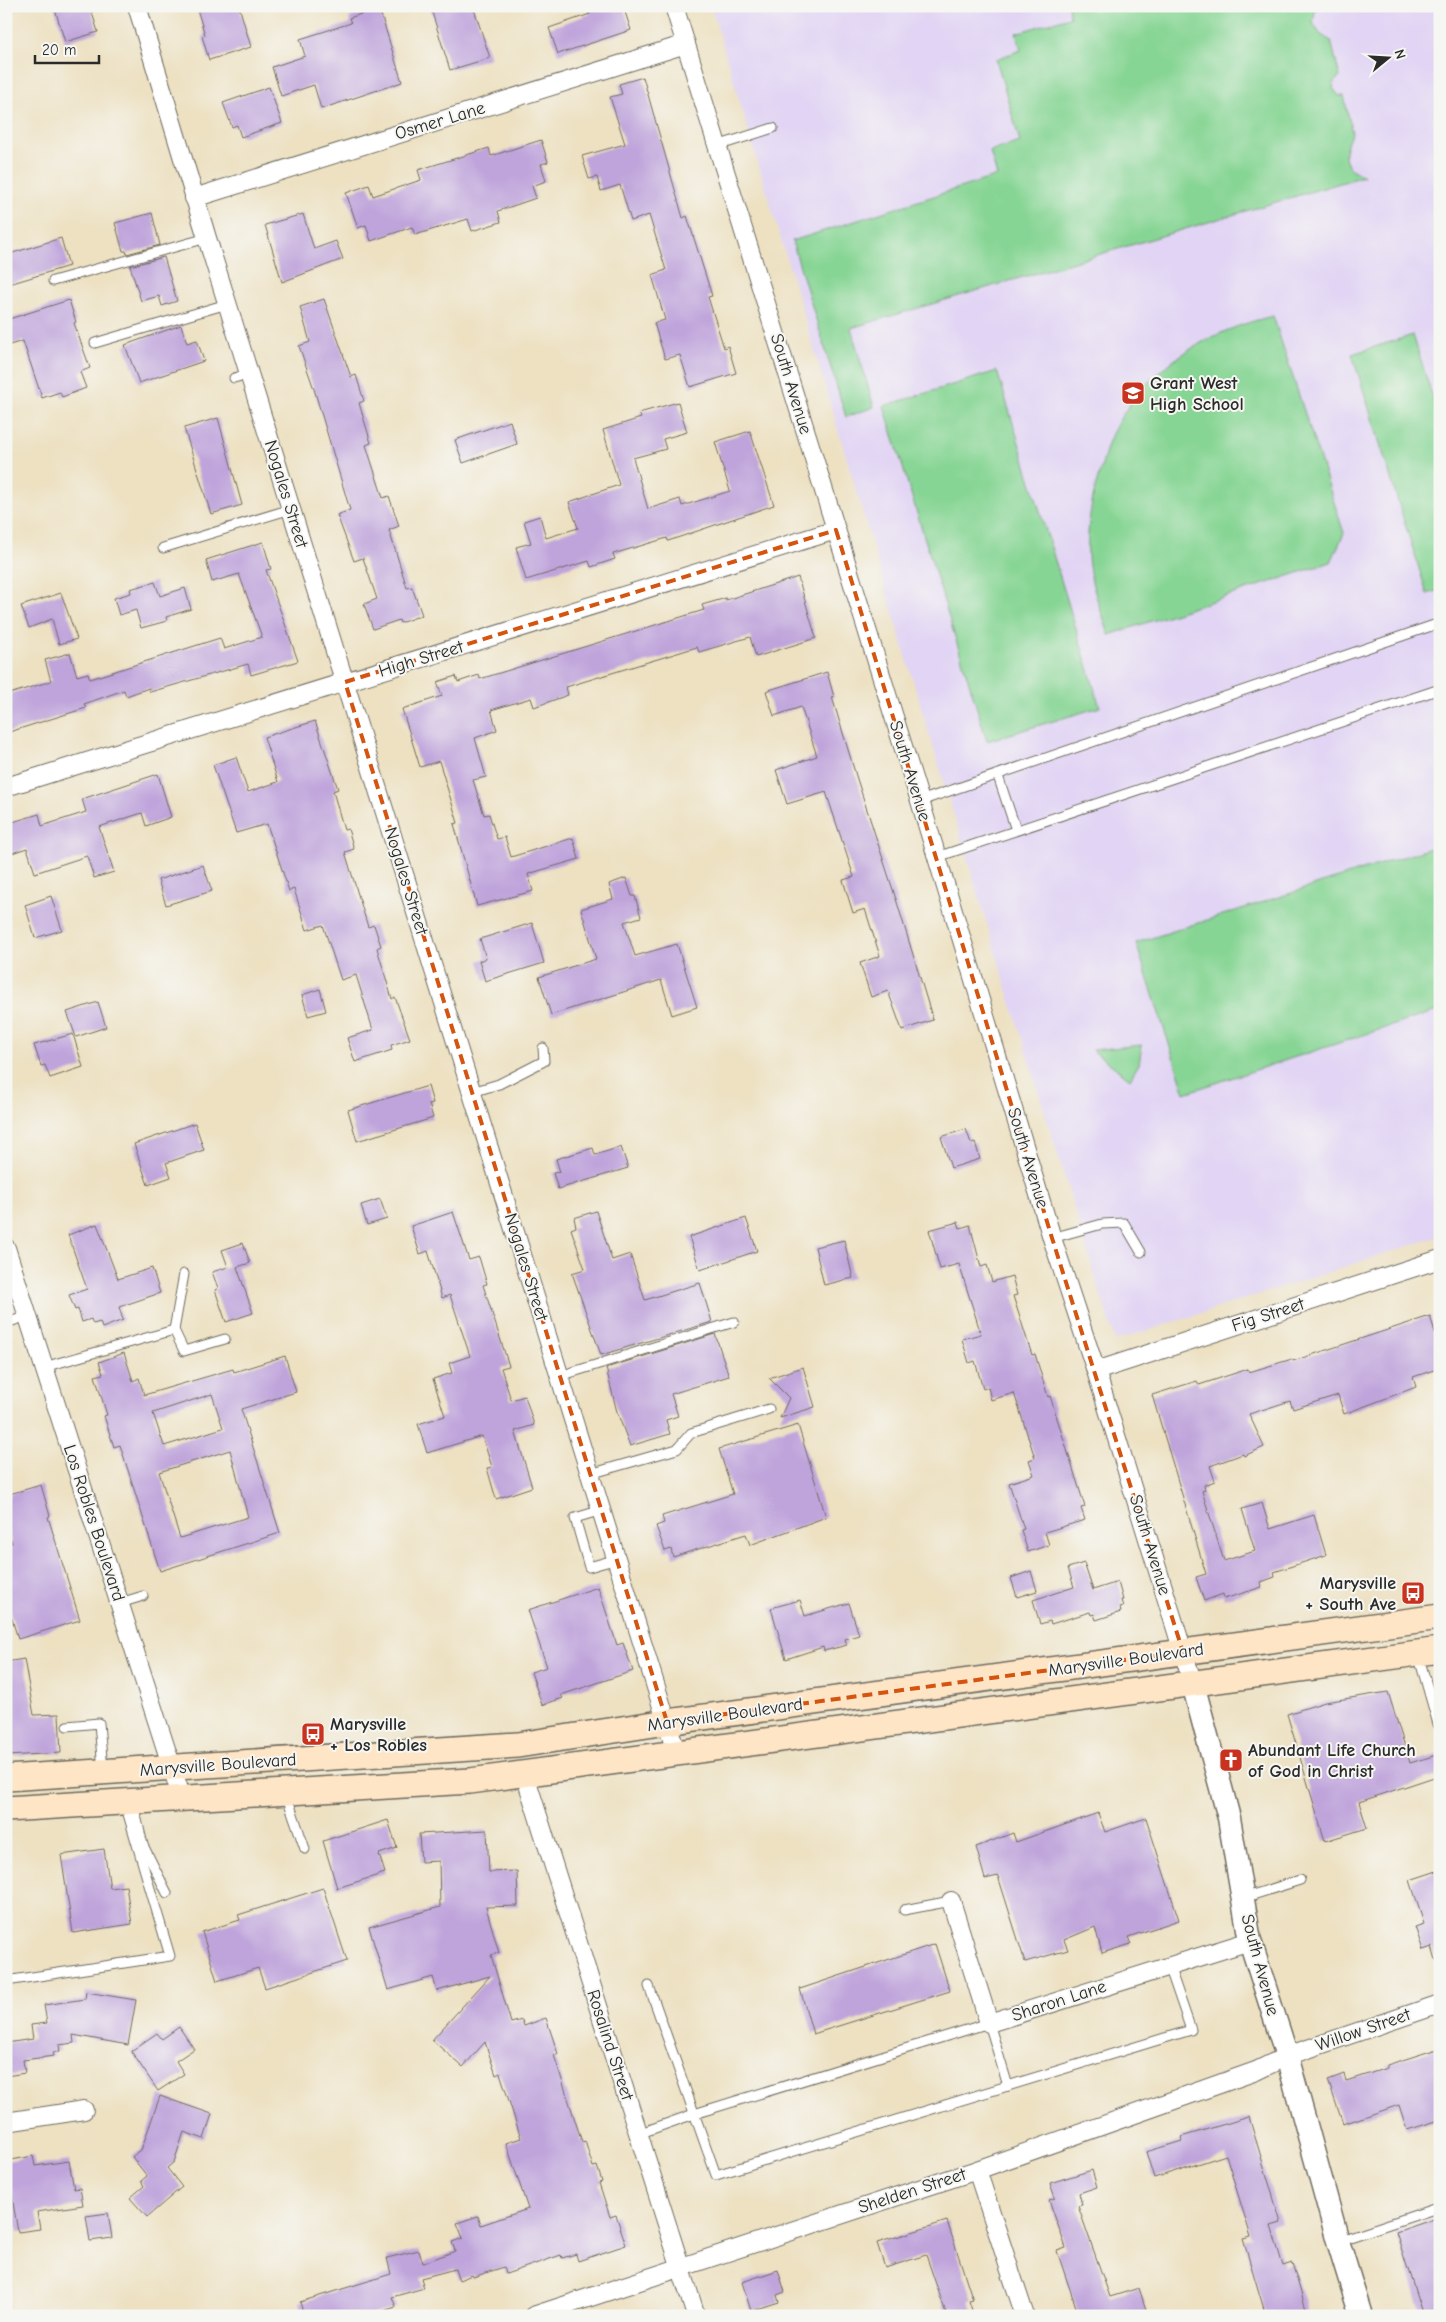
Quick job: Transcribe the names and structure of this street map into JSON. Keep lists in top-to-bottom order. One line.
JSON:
{"streets":{"main road":["Marysville Boulevard"],"street":["Osmer Lane","South Avenue","Nogales Street","High Street","Fig Street","Los Robles Boulevard","Sharon Lane","Willow Street","Rosalind Street","Shelden Street"]},"crossings":[["Osmer Lane","South Avenue"],["Osmer Lane","Nogales Street"],["South Avenue","High Street"],["South Avenue","Fig Street"],["South Avenue","Marysville Boulevard"],["South Avenue","Sharon Lane"],["South Avenue","Willow Street"],["South Avenue","Shelden Street"],["Nogales Street","High Street"],["Nogales Street","Marysville Boulevard"],["Los Robles Boulevard","Marysville Boulevard"],["Marysville Boulevard","Rosalind Street"],["Willow Street","Shelden Street"],["Rosalind Street","Shelden Street"]],"places":{"school or university":["Grant West High School"],"bus stop":["Marysville + South Ave","Marysville + Los Robles"],"church":["Abundant Life Church of God in Christ"]},"scale_bar":"20 m","north":"right"}
